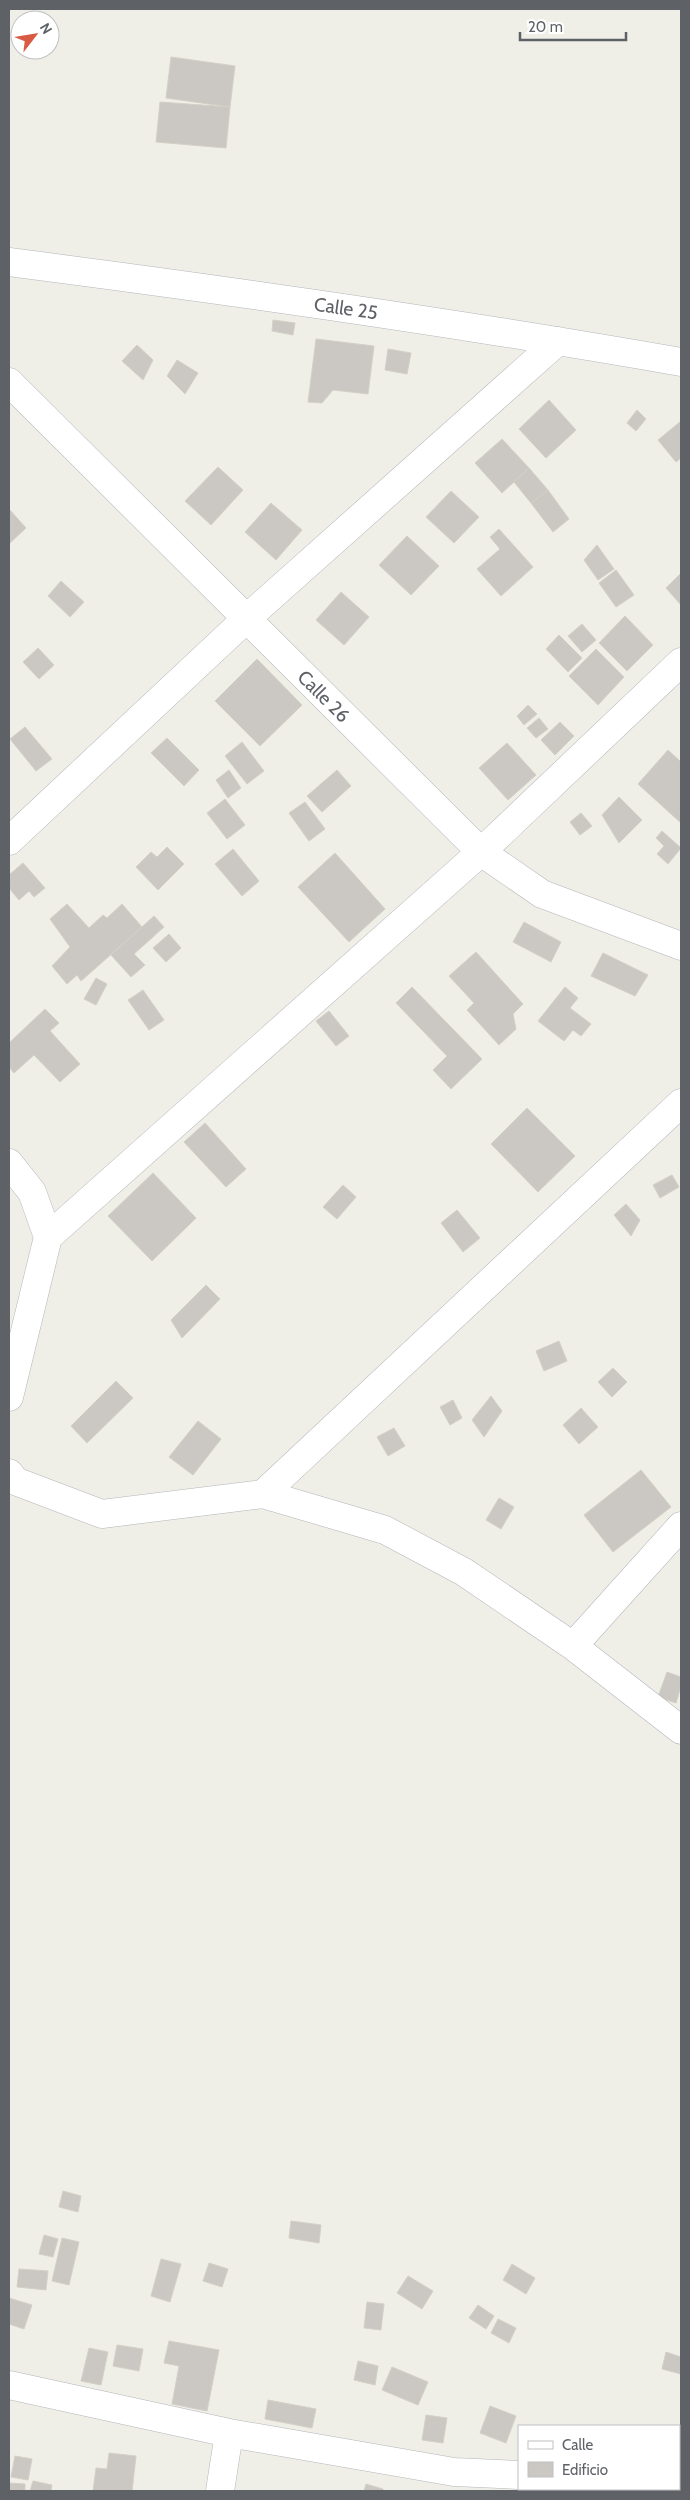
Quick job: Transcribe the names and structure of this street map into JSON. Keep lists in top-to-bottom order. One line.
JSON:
{"streets":{"street":["Calle 25","Calle 26"]},"legend":["Calle","Edificio"],"scale_bar":"20 m","north":"top right"}
